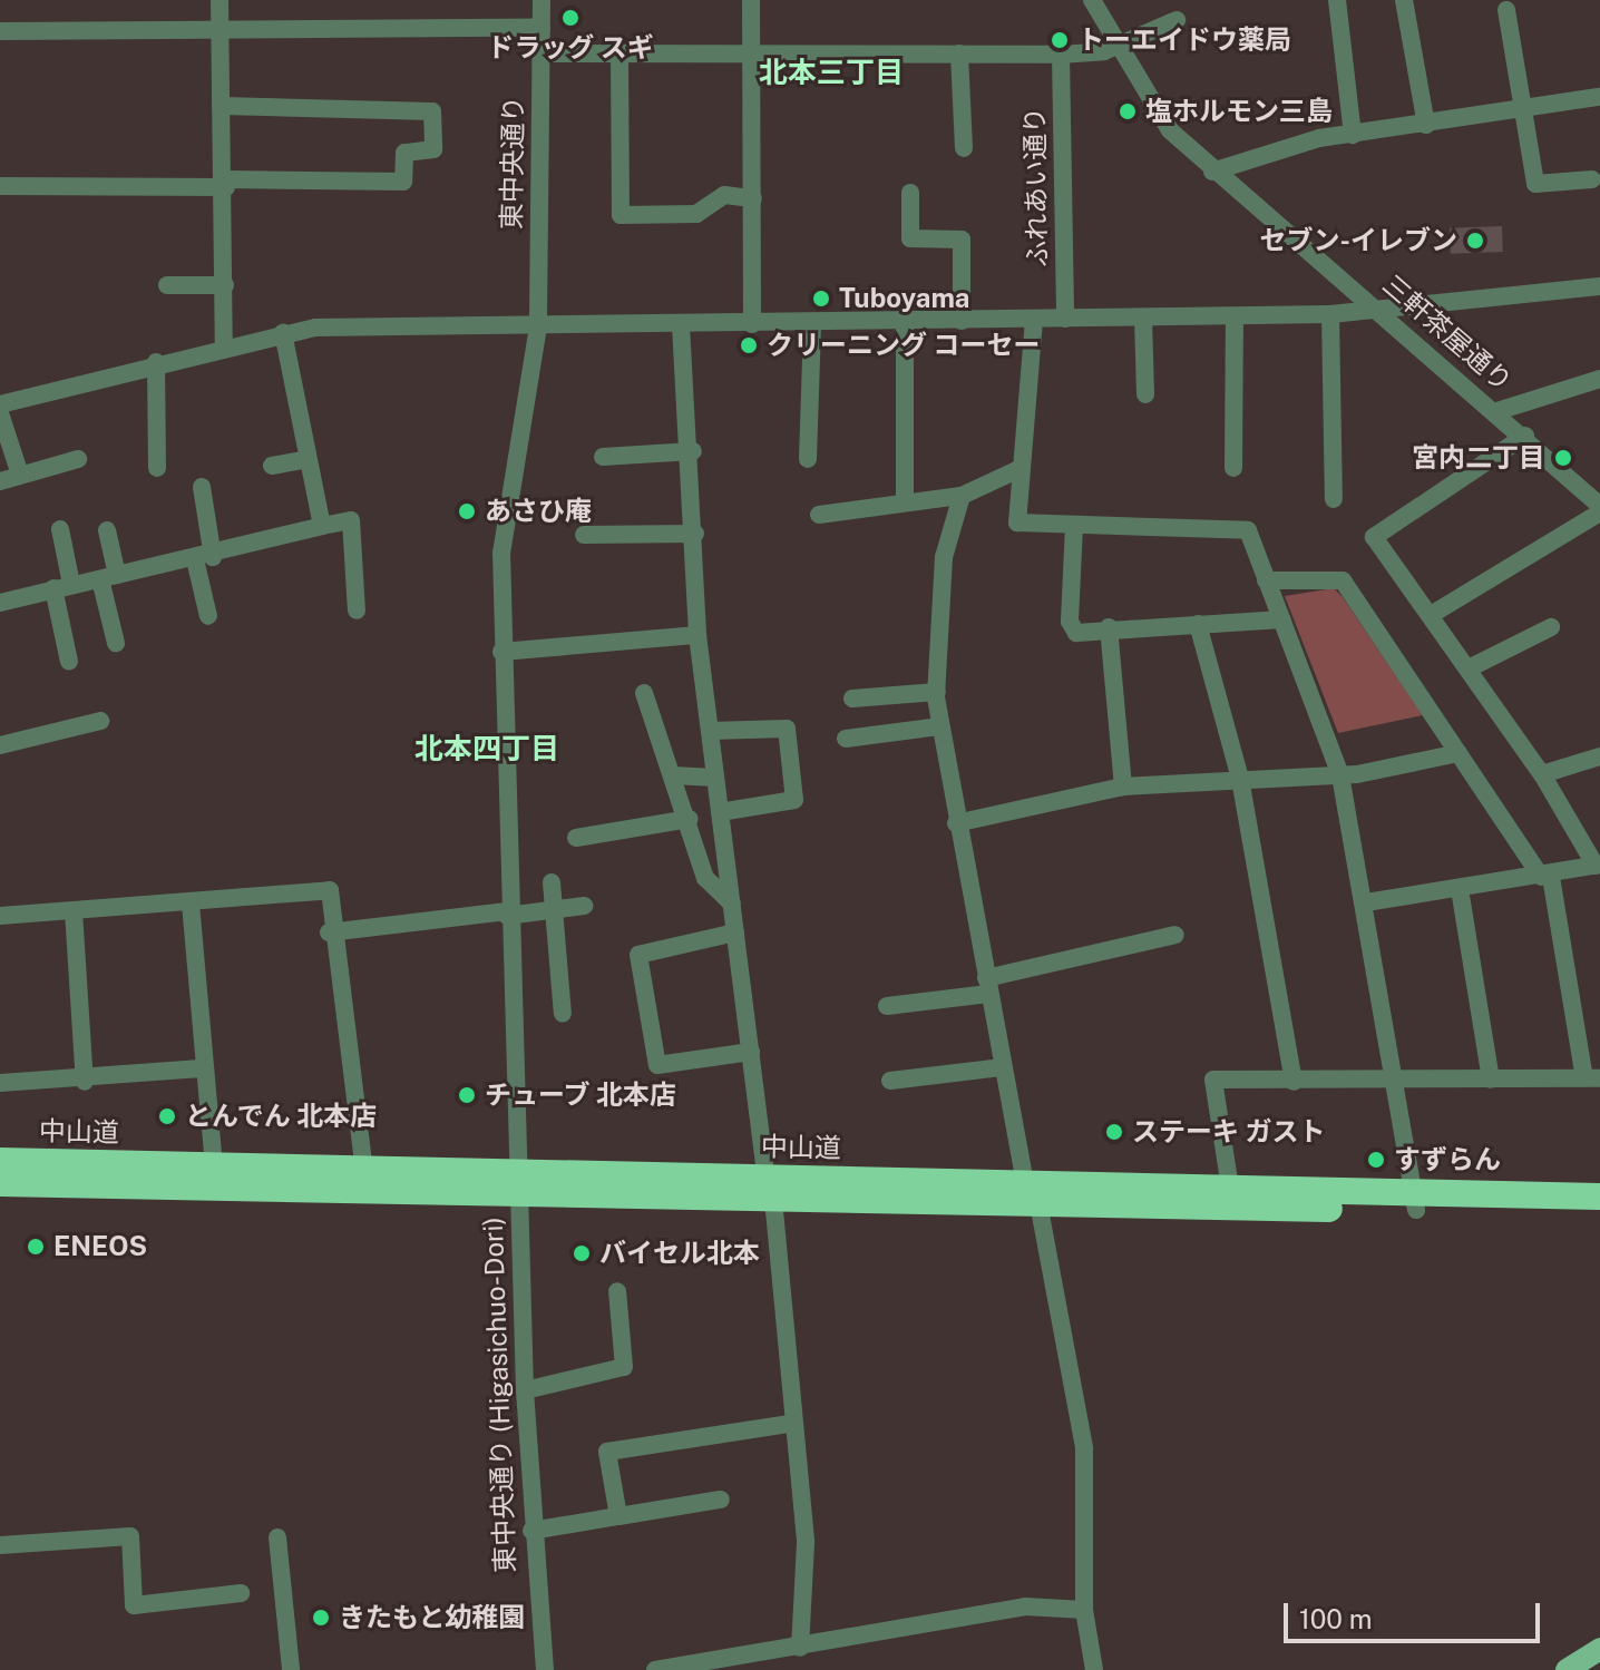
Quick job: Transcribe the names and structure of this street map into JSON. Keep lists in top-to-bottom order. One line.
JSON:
{"streets":{"highway":["中山道"],"street":["東中央通り","ふれあい通り","三軒茶屋通り","東中央通り (Higasichuo-Dori)"]},"crossings":[["東中央通り","東中央通り (Higasichuo-Dori)"],["中山道","東中央通り (Higasichuo-Dori)"]],"districts":["北本三丁目","北本四丁目"],"places":["ドラッグ スギ","トーエイドウ薬局","塩ホルモン三島","セブン-イレブン","Tuboyama","クリーニング コーセー","宮内二丁目","あさひ庵","チューブ 北本店","とんでん 北本店","ステーキ ガスト","すずらん","ENEOS","バイセル北本","きたもと幼稚園"],"scale_bar":"100 m"}
